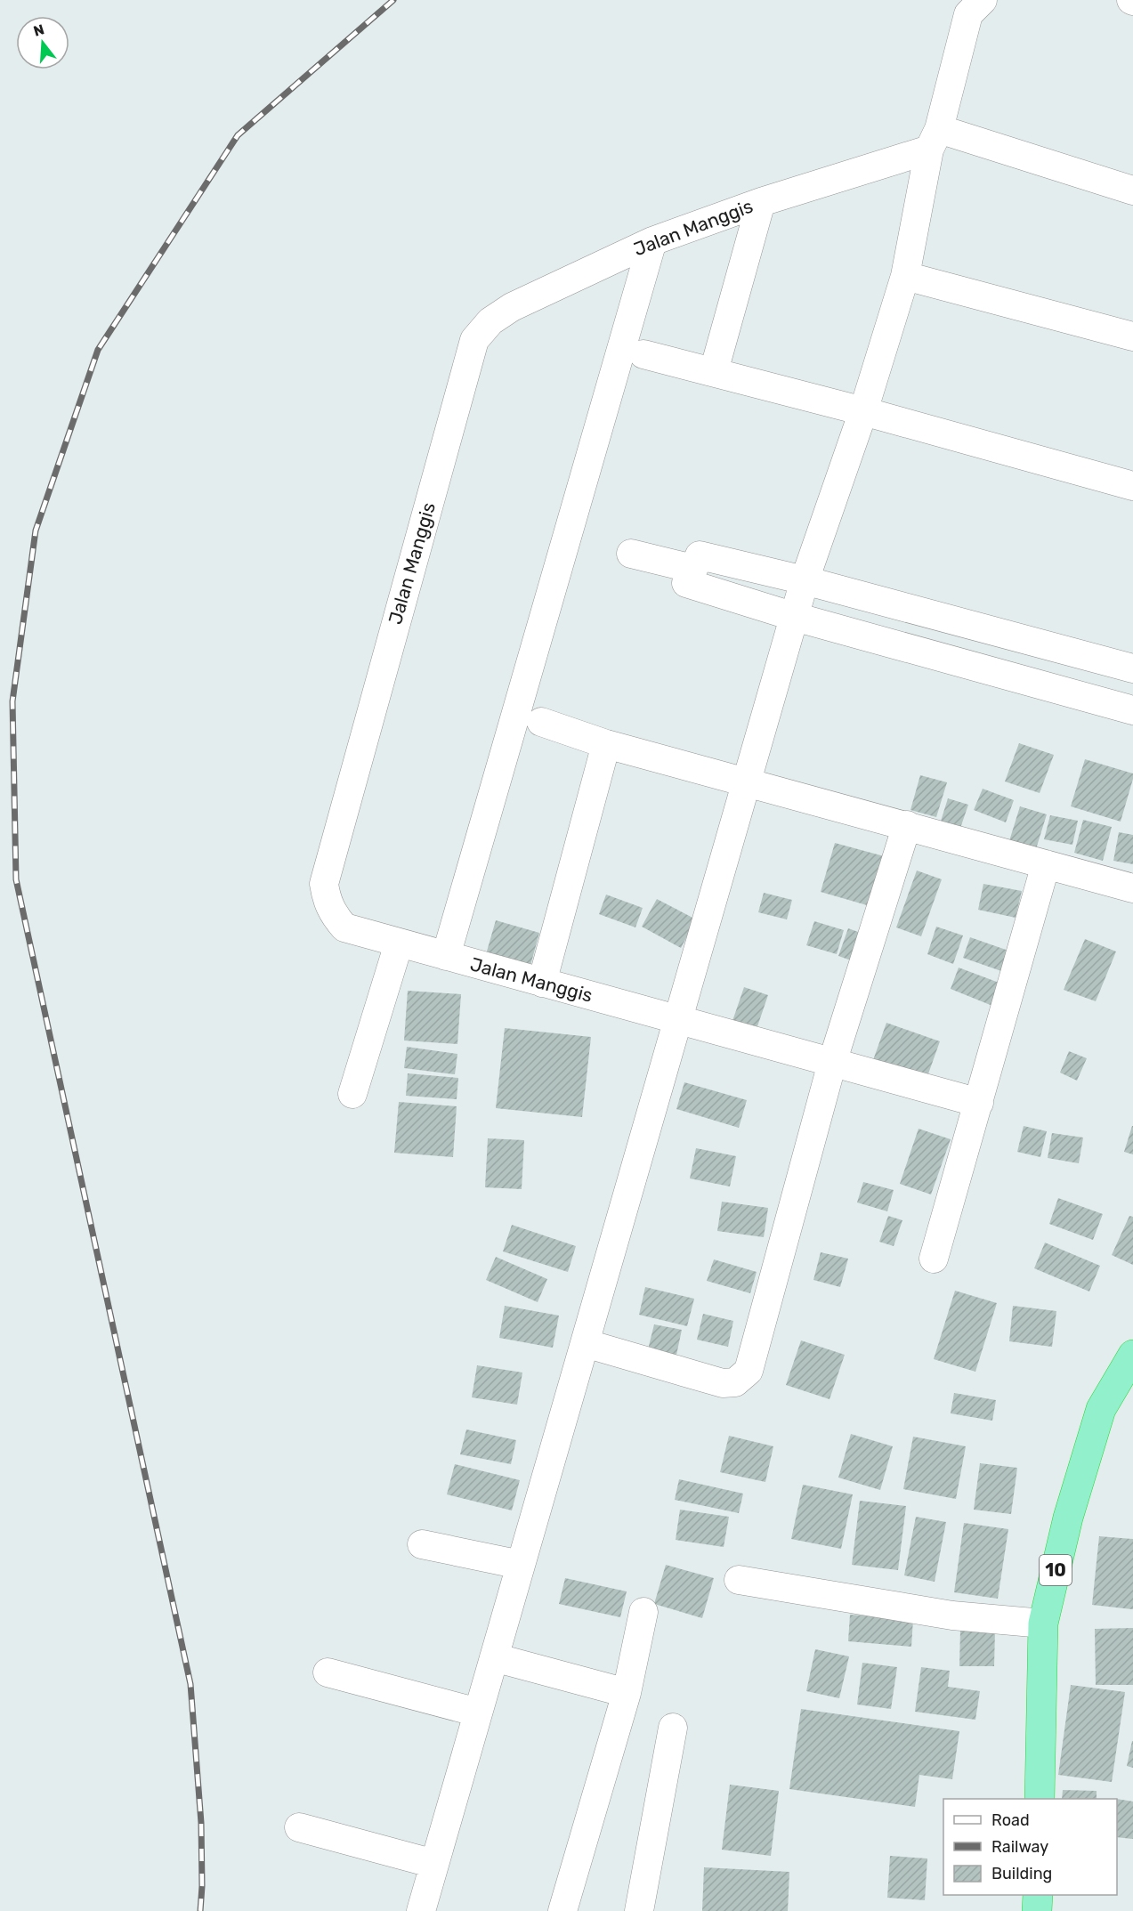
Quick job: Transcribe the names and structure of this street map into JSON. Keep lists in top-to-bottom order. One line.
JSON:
{"streets":{"highway":["10"],"street":["Jalan Manggis"]},"legend":["Road","Railway","Building"],"north":"top"}
